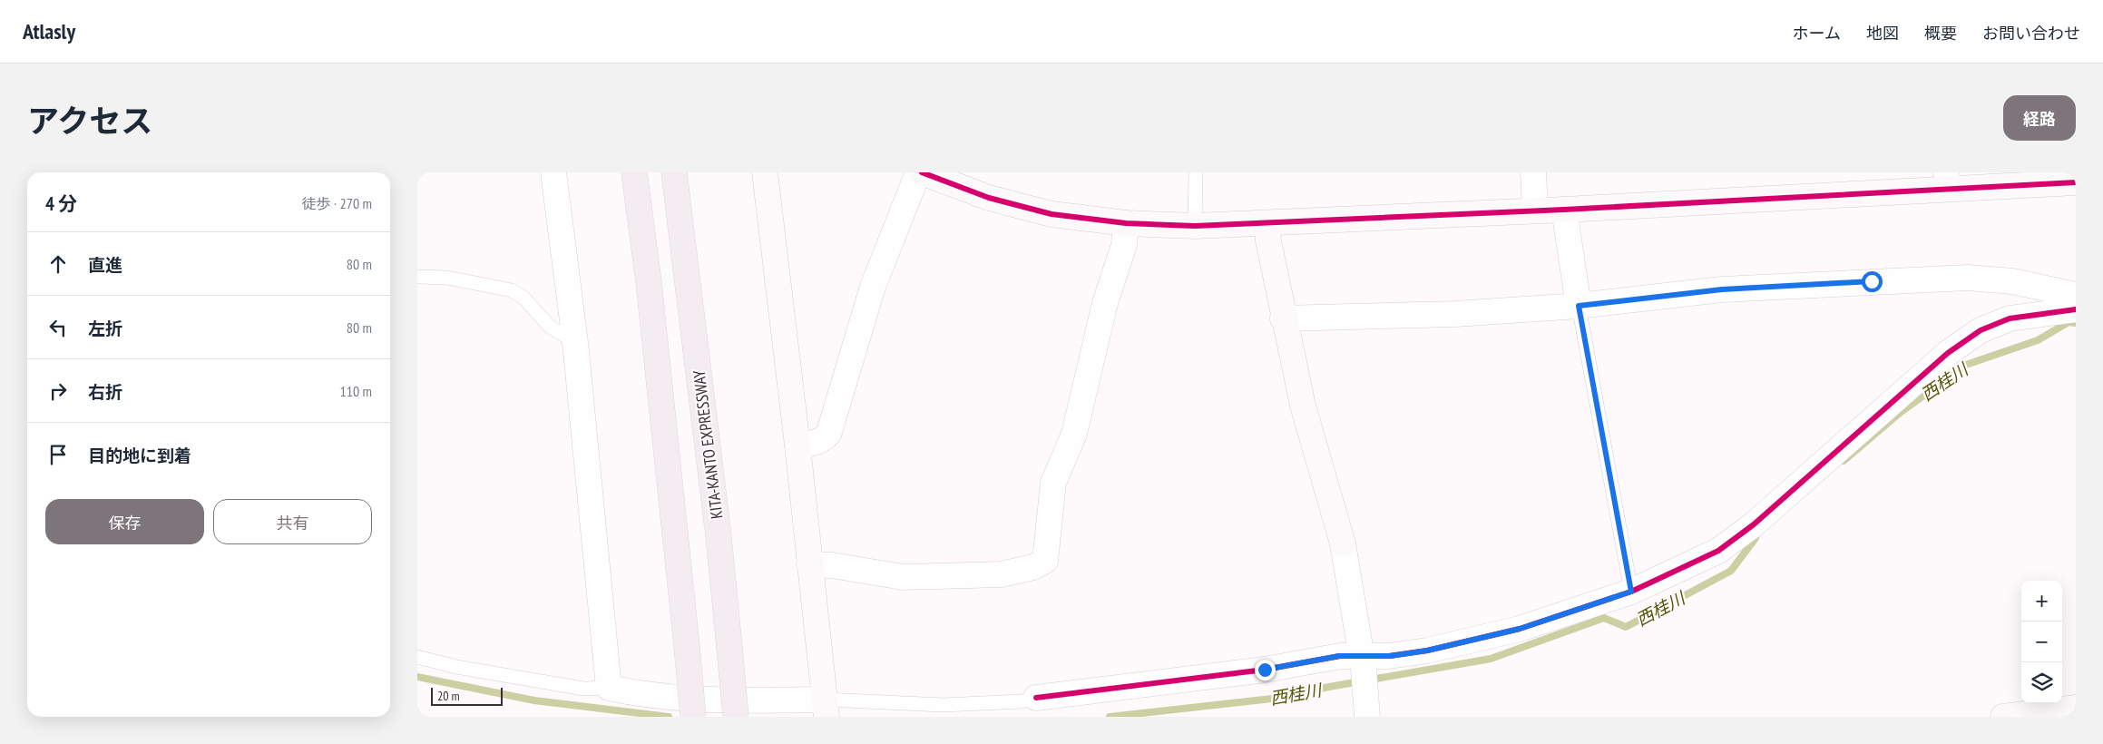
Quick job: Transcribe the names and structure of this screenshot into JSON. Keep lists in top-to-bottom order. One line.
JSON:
{"streets":{"highway":["KITA-KANTO EXPRESSWAY"]},"water":["西桂川"],"scale_bar":"20 m","page":{"header":"Atlasly","nav":["ホーム","地図","概要","お問い合わせ"],"title":"アクセス","buttons":["経路",["保存","共有"]],"heading":["4 分","徒歩 · 270 m"],"list":[["直進","80 m"],["左折","80 m"],["右折","110 m"],"目的地に到着"],"map_buttons":["+","−"],"scale":"20 m"}}
